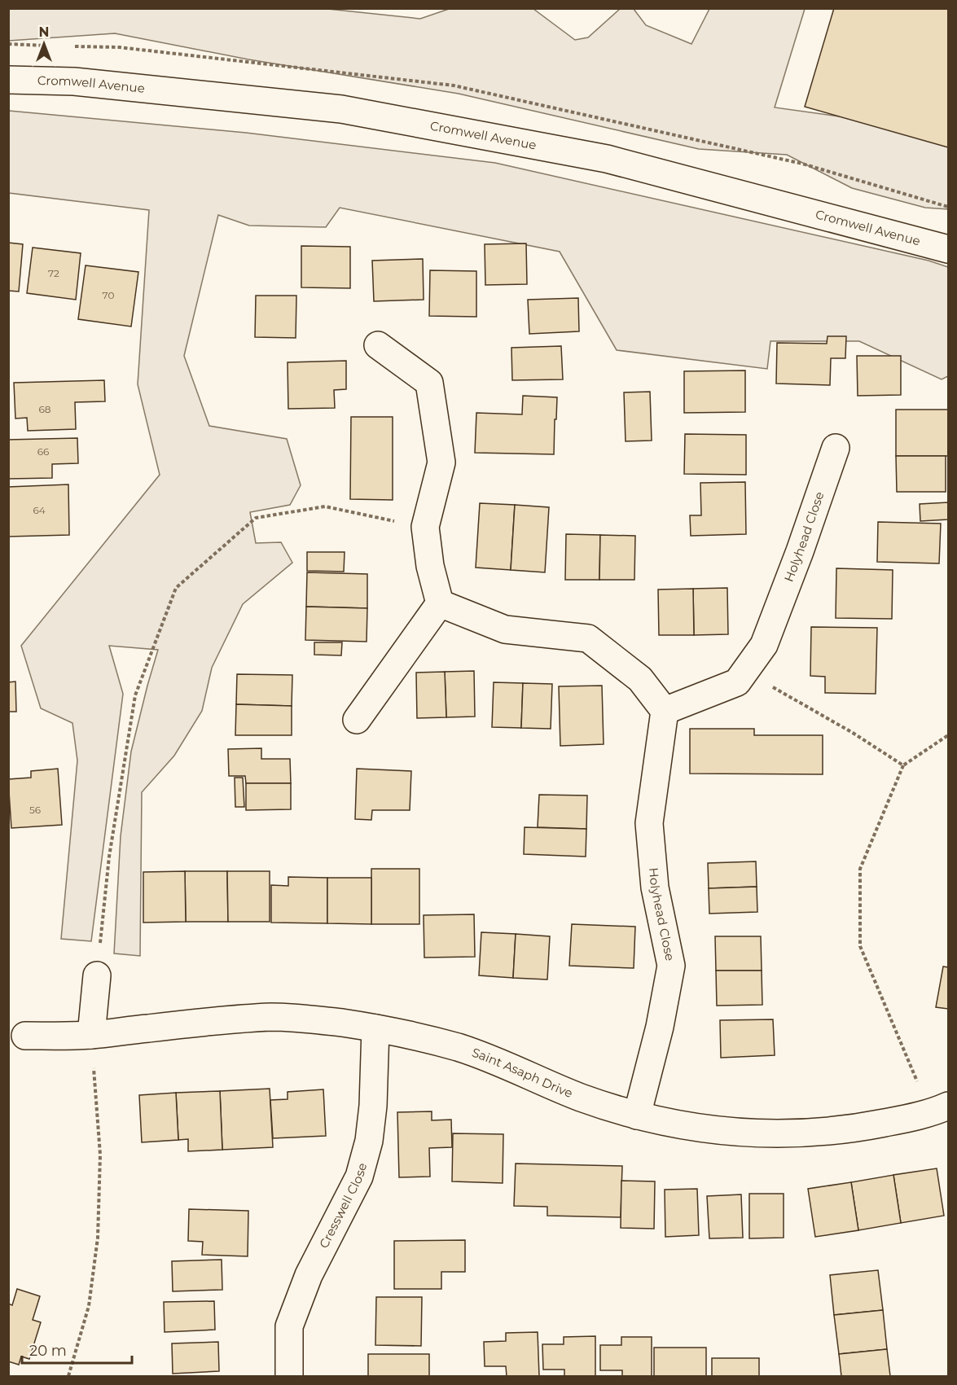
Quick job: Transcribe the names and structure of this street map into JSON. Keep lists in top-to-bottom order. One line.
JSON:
{"streets":{"street":["Cromwell Avenue","Holyhead Close","Saint Asaph Drive","Cresswell Close"]},"crossings":[["Holyhead Close","Saint Asaph Drive"],["Saint Asaph Drive","Cresswell Close"]],"house_numbers":["72","70","68","66","64","56"],"scale_bar":"20 m","north":"top"}
